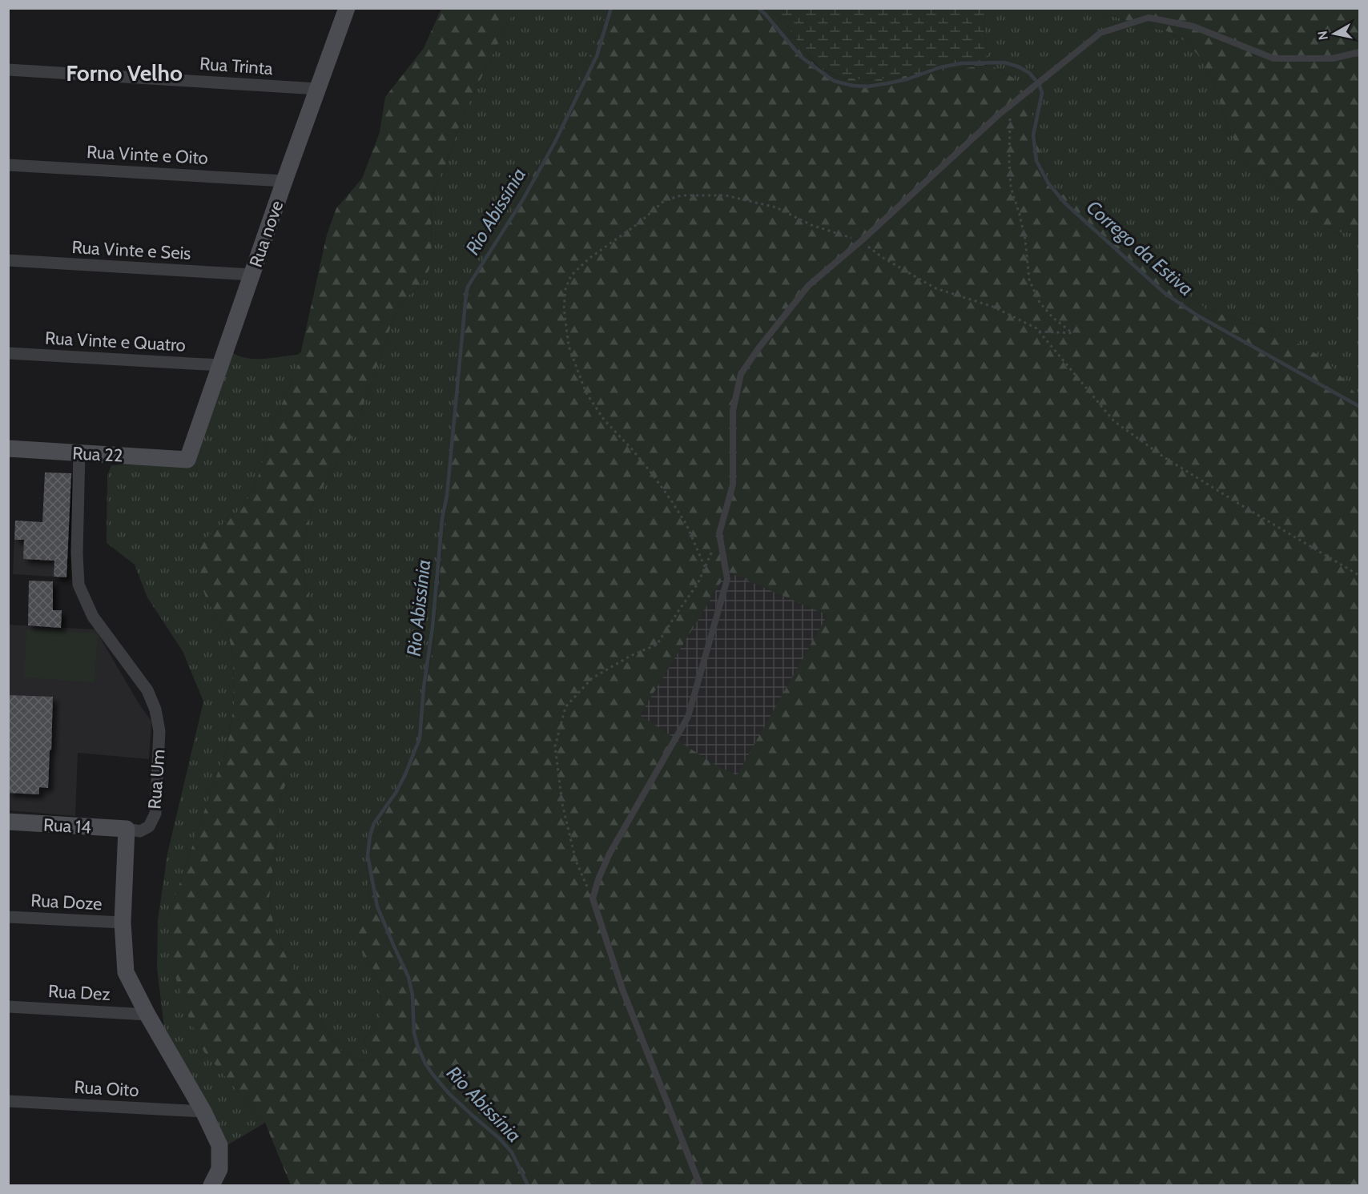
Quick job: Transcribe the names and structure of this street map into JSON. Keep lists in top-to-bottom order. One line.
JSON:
{"streets":{"street":["Rua Trinta","Rua Vinte e Oito","Rua nove","Rua Vinte e Seis","Rua Vinte e Quatro","Rua 22","Rua Um","Rua 14","Rua Doze","Rua Dez","Rua Oito"]},"crossings":[["Rua Trinta","Rua nove"],["Rua Vinte e Oito","Rua nove"],["Rua nove","Rua Vinte e Seis"],["Rua nove","Rua Vinte e Quatro"],["Rua nove","Rua 22"],["Rua 22","Rua Um"],["Rua Um","Rua 14"],["Rua Um","Rua Doze"],["Rua Um","Rua Dez"],["Rua Um","Rua Oito"]],"districts":["Forno Velho"],"water":["Rio Abissínia","Corrego da Estiva"],"north":"left"}
